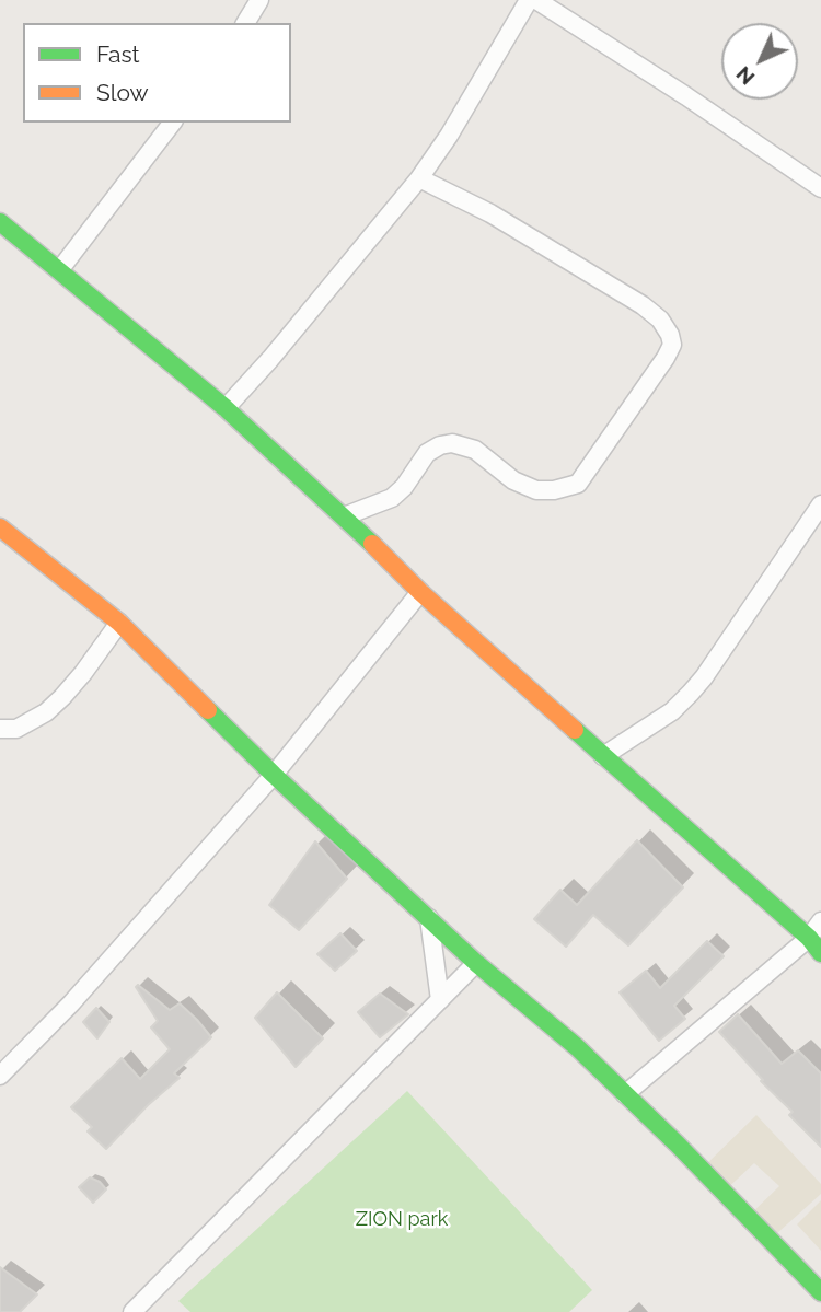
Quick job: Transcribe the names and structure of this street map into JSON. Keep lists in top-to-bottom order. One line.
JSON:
{"parks":["ZION park"],"legend":["Fast","Slow"],"north":"bottom left"}
